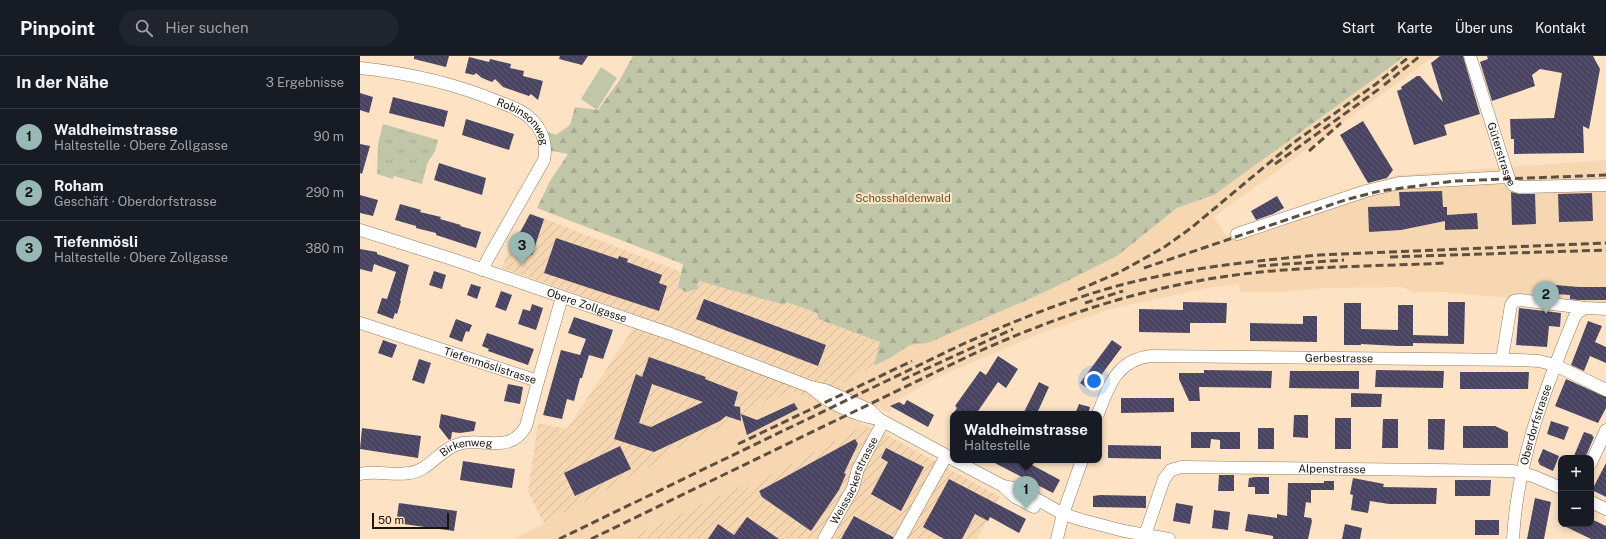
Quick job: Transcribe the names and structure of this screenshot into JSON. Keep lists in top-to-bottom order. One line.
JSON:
{"streets":{"street":["Robinsonweg","Güterstrasse","Obere Zollgasse","Gerbestrasse","Tiefenmöslistrasse","Oberdorfstrasse","Birkenweg","Alpenstrasse","Weissackerstrasse"]},"crossings":[["Robinsonweg","Obere Zollgasse"],["Obere Zollgasse","Tiefenmöslistrasse"],["Obere Zollgasse","Alpenstrasse"],["Obere Zollgasse","Weissackerstrasse"],["Gerbestrasse","Oberdorfstrasse"],["Tiefenmöslistrasse","Birkenweg"],["Oberdorfstrasse","Alpenstrasse"]],"parks":["Schosshaldenwald"],"scale_bar":"50 m","page":{"header":"Pinpoint","search":"Hier suchen","nav":["Start","Karte","Über uns","Kontakt"],"heading":["In der Nähe","3 Ergebnisse"],"list":[{"mark":"1","name":"Waldheimstrasse","note":"Haltestelle · Obere Zollgasse","value":"90 m"},{"mark":"2","name":"Roham","note":"Geschäft · Oberdorfstrasse","value":"290 m"},{"mark":"3","name":"Tiefenmösli","note":"Haltestelle · Obere Zollgasse","value":"380 m"}],"pins":["3","2","1"],"popup":["Waldheimstrasse","Haltestelle"],"map_buttons":["+","−"],"scale":"50 m"}}
